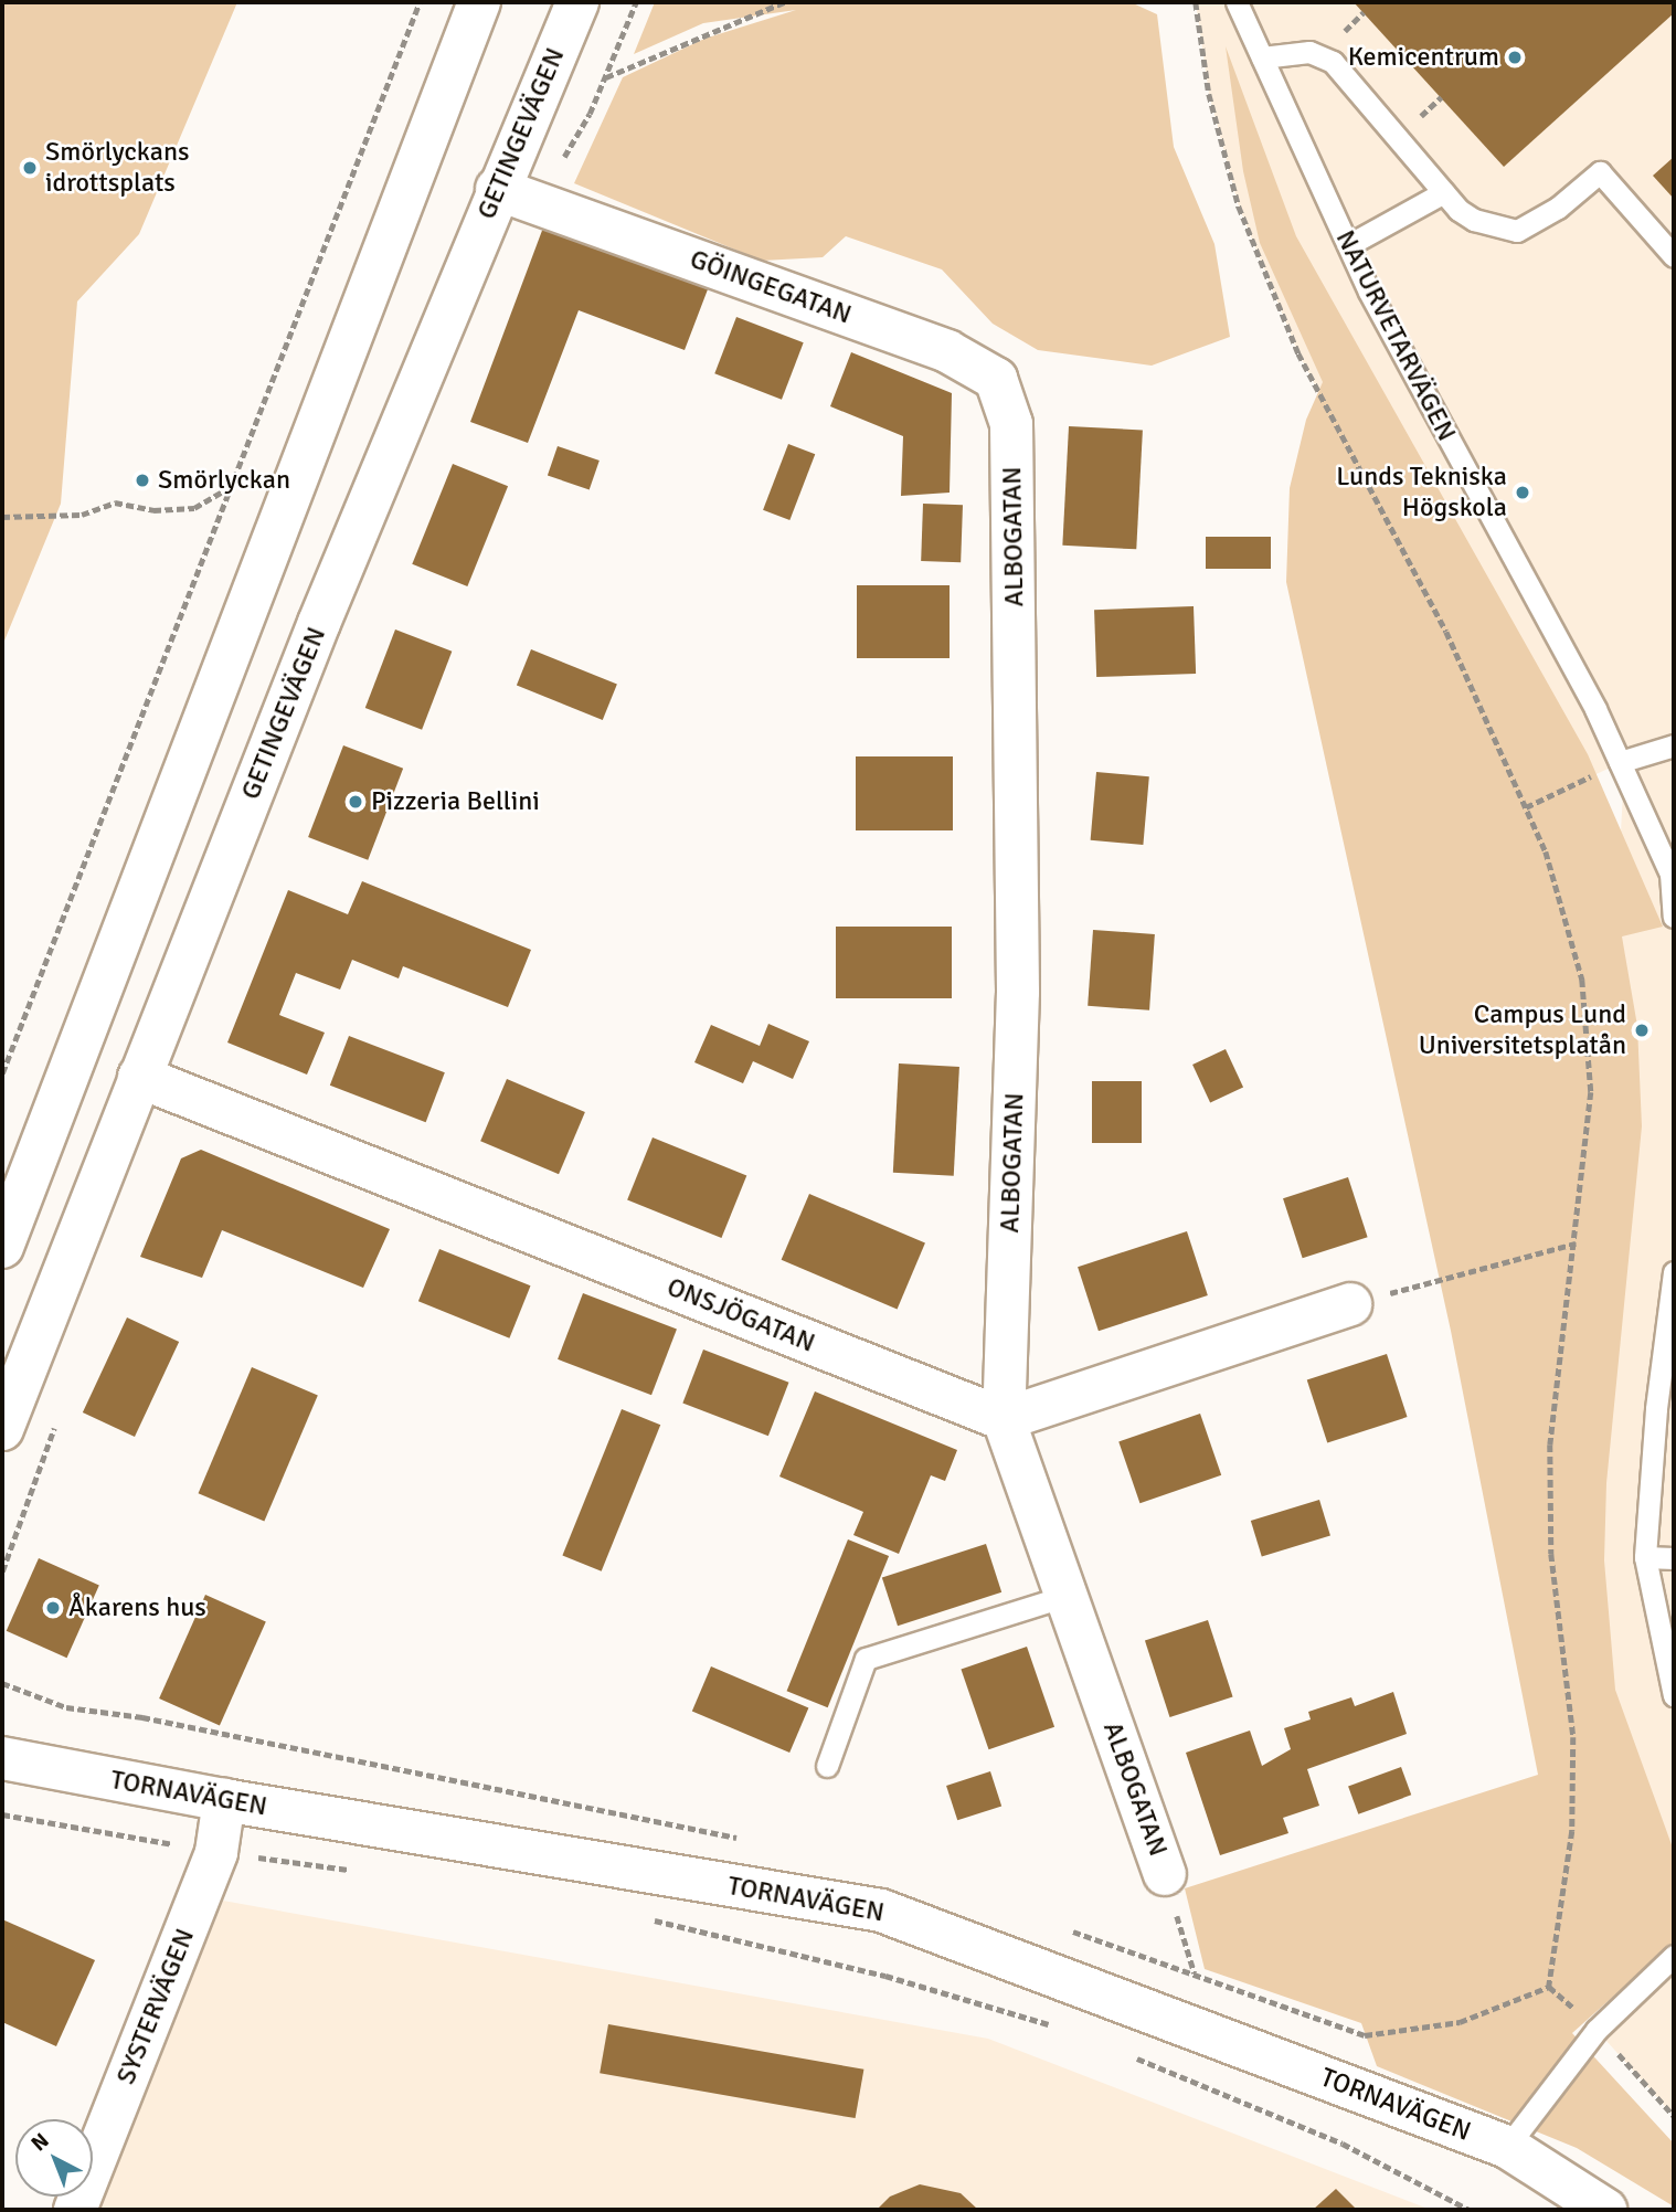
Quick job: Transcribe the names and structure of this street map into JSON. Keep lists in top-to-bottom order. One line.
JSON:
{"streets":{"main road":["GETINGEVÄGEN","GÖINGEGATAN","ALBOGATAN","ONSJÖGATAN","TORNAVÄGEN","SYSTERVÄGEN"],"lane":["NATURVETARVÄGEN"]},"crossings":[["GETINGEVÄGEN","GÖINGEGATAN"],["GETINGEVÄGEN","ONSJÖGATAN"],["GÖINGEGATAN","ALBOGATAN"],["ALBOGATAN","ONSJÖGATAN"],["TORNAVÄGEN","SYSTERVÄGEN"]],"places":["Kemicentrum","Smörlyckans idrottsplats","Smörlyckan","Lunds Tekniska Högskola","Pizzeria Bellini","Campus Lund Universitetsplatån","Åkarens hus"],"north":"top left"}
